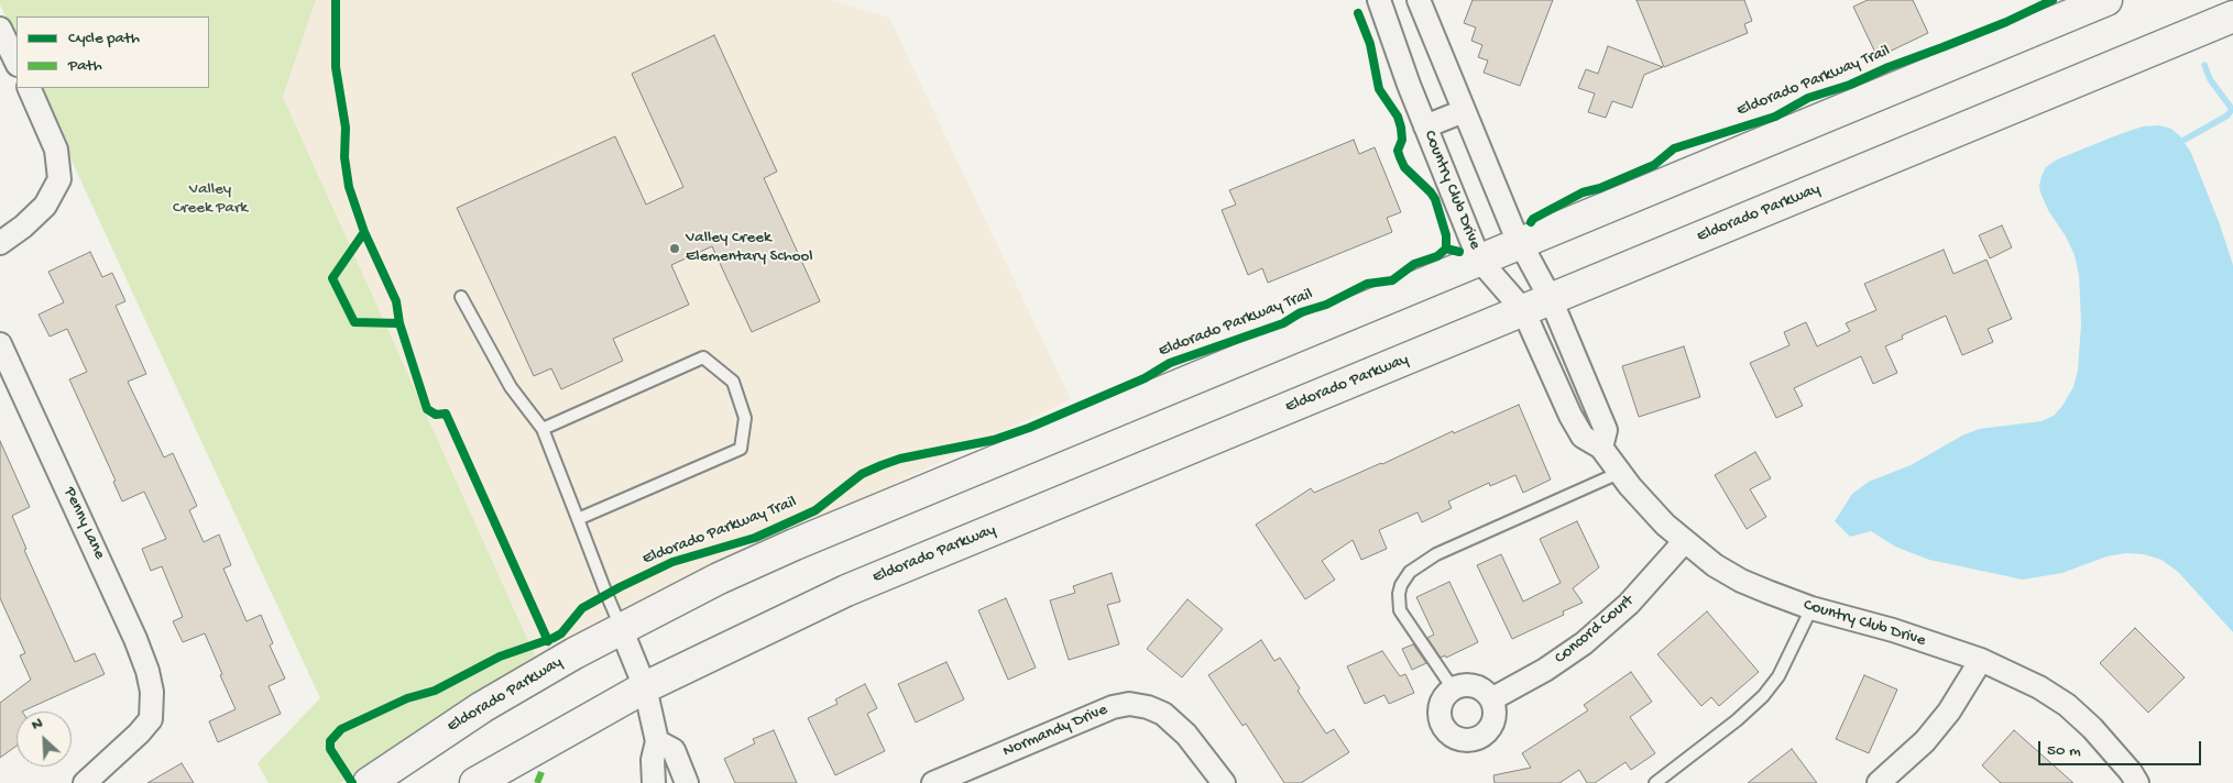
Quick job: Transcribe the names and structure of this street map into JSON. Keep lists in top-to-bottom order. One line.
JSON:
{"streets":{"main road":["Eldorado Parkway"],"street":["Country Club Drive","Penny Lane","Concord Court","Normandy Drive"],"cycle path":["Eldorado Parkway Trail"]},"crossings":[["Country Club Drive","Eldorado Parkway"],["Country Club Drive","Concord Court"]],"parks":["Valley Creek Park"],"places":["Valley Creek Elementary School"],"legend":["Cycle path","Path"],"scale_bar":"50 m","north":"top left"}
